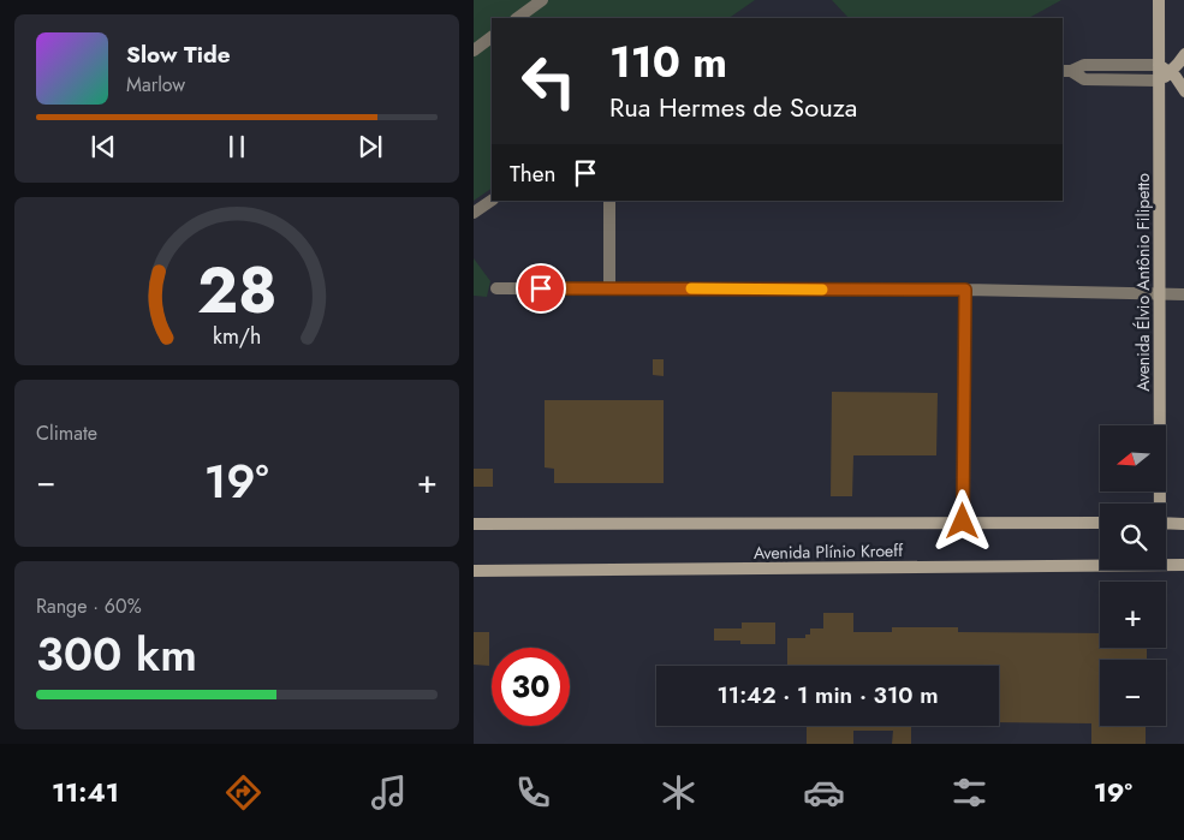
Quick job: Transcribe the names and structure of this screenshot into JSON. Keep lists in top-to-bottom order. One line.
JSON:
{"streets":{"main road":["Avenida Élvio Antônio Filipetto","Avenida Plínio Kroeff"]},"north":"left","page":{"turn":["110 m","Rua Hermes de Souza"],"song":["Slow Tide","Marlow"],"then":"Then","tile":["Climate",["Range · 60%","300 km"]],"map_buttons":["+","−"],"heat":["−","19°","+"],"limit":"30","trip":"11:42 · 1 min · 310 m","tabs":["11:41","19°"],"gauge":["28","km/h"]}}
